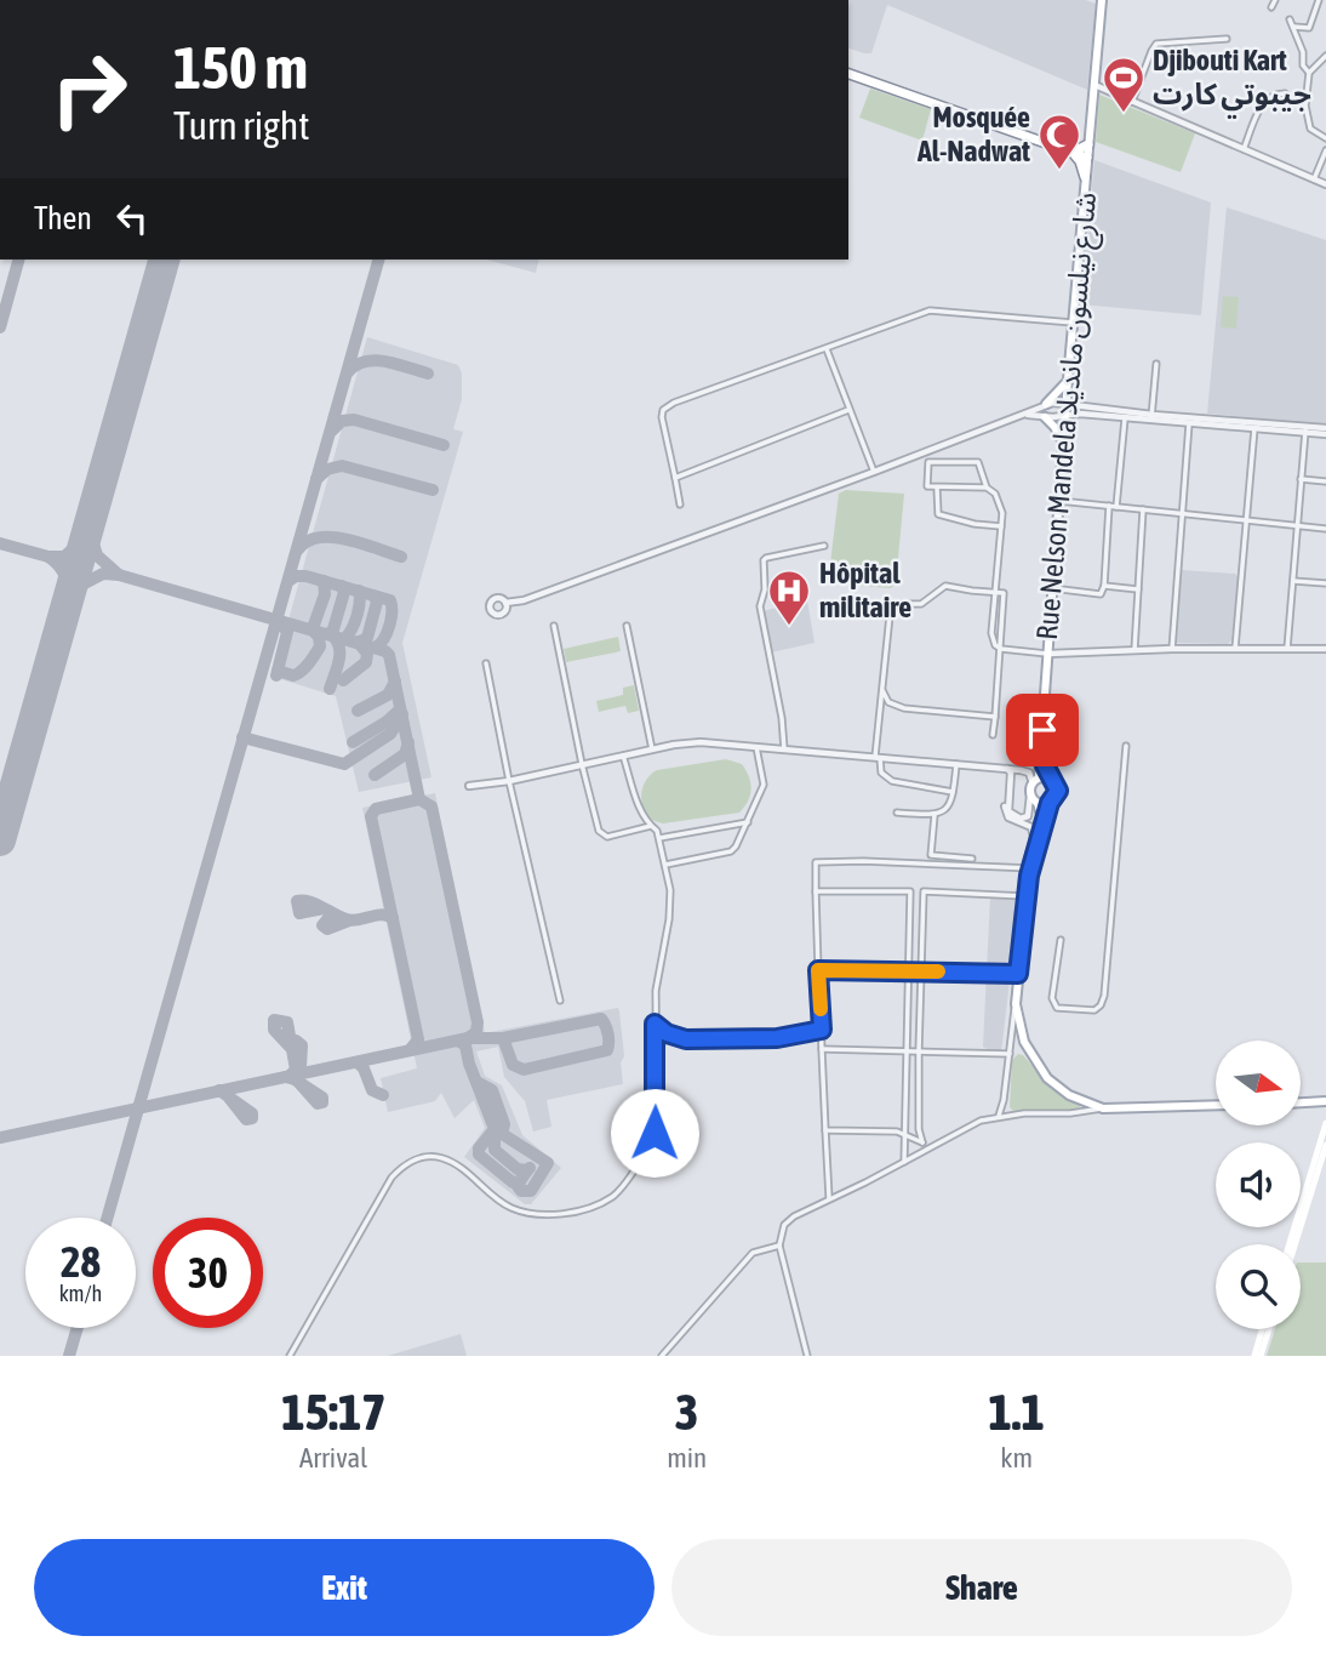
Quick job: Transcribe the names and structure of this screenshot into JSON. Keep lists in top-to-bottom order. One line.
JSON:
{"streets":{"main road":["Rue Nelson Mandela شارع نيلسون مانديلا"]},"places":{"sports":["Djibouti Kart جيبوتي كارت"],"mosque":["Mosquée Al-Nadwat"],"hospital":["Hôpital militaire"]},"north":"right","page":{"turn":["150 m","Turn right"],"then":"Then","speed":"28 km/h","limit":"30","eta":["15:17","Arrival","3","min","1.1","km"],"buttons":["Exit","Share"]}}
